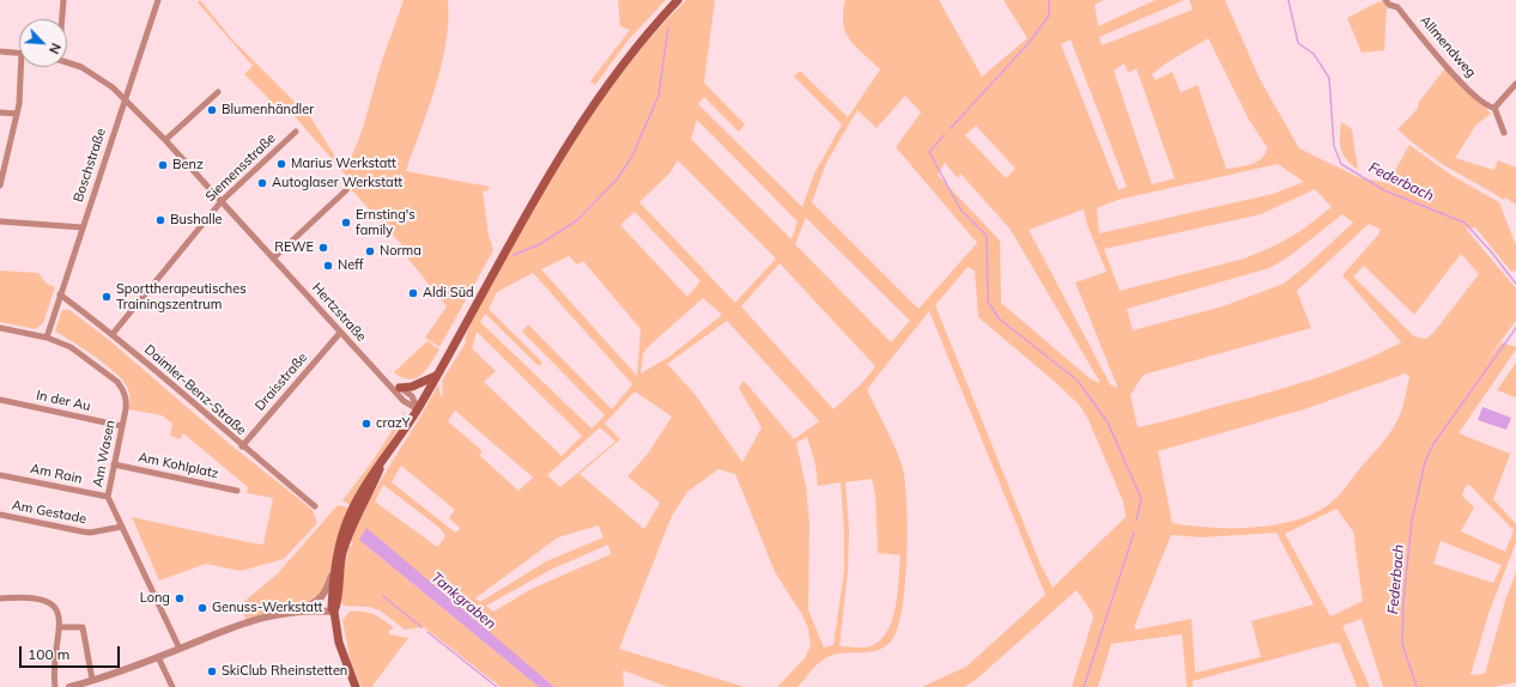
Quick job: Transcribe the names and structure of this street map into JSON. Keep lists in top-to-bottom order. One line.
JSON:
{"streets":{"street":["Allmendweg","Boschstraße","Siemensstraße","Hertzstraße","Draisstraße","Daimler-Benz-Straße","In der Au","Am Wasen","Am Kohlplatz","Am Rain","Am Gestade"]},"crossings":[["Boschstraße","Hertzstraße"],["Boschstraße","Daimler-Benz-Straße"],["Boschstraße","Am Wasen"],["Siemensstraße","Hertzstraße"],["Siemensstraße","Daimler-Benz-Straße"],["Hertzstraße","Draisstraße"],["Draisstraße","Daimler-Benz-Straße"],["In der Au","Am Wasen"],["Am Wasen","Am Kohlplatz"],["Am Wasen","Am Rain"],["Am Wasen","Am Gestade"]],"water":["Federbach","Tankgraben"],"places":["Blumenhändler","Marius Werkstatt","Benz","Autoglaser Werkstatt","Bushalle","Ernsting's family","REWE","Norma","Neff","Aldi Süd","Sporttherapeutisches Trainingszentrum","crazY","Long","Genuss-Werkstatt","SkiClub Rheinstetten"],"scale_bar":"100 m","north":"bottom right"}
